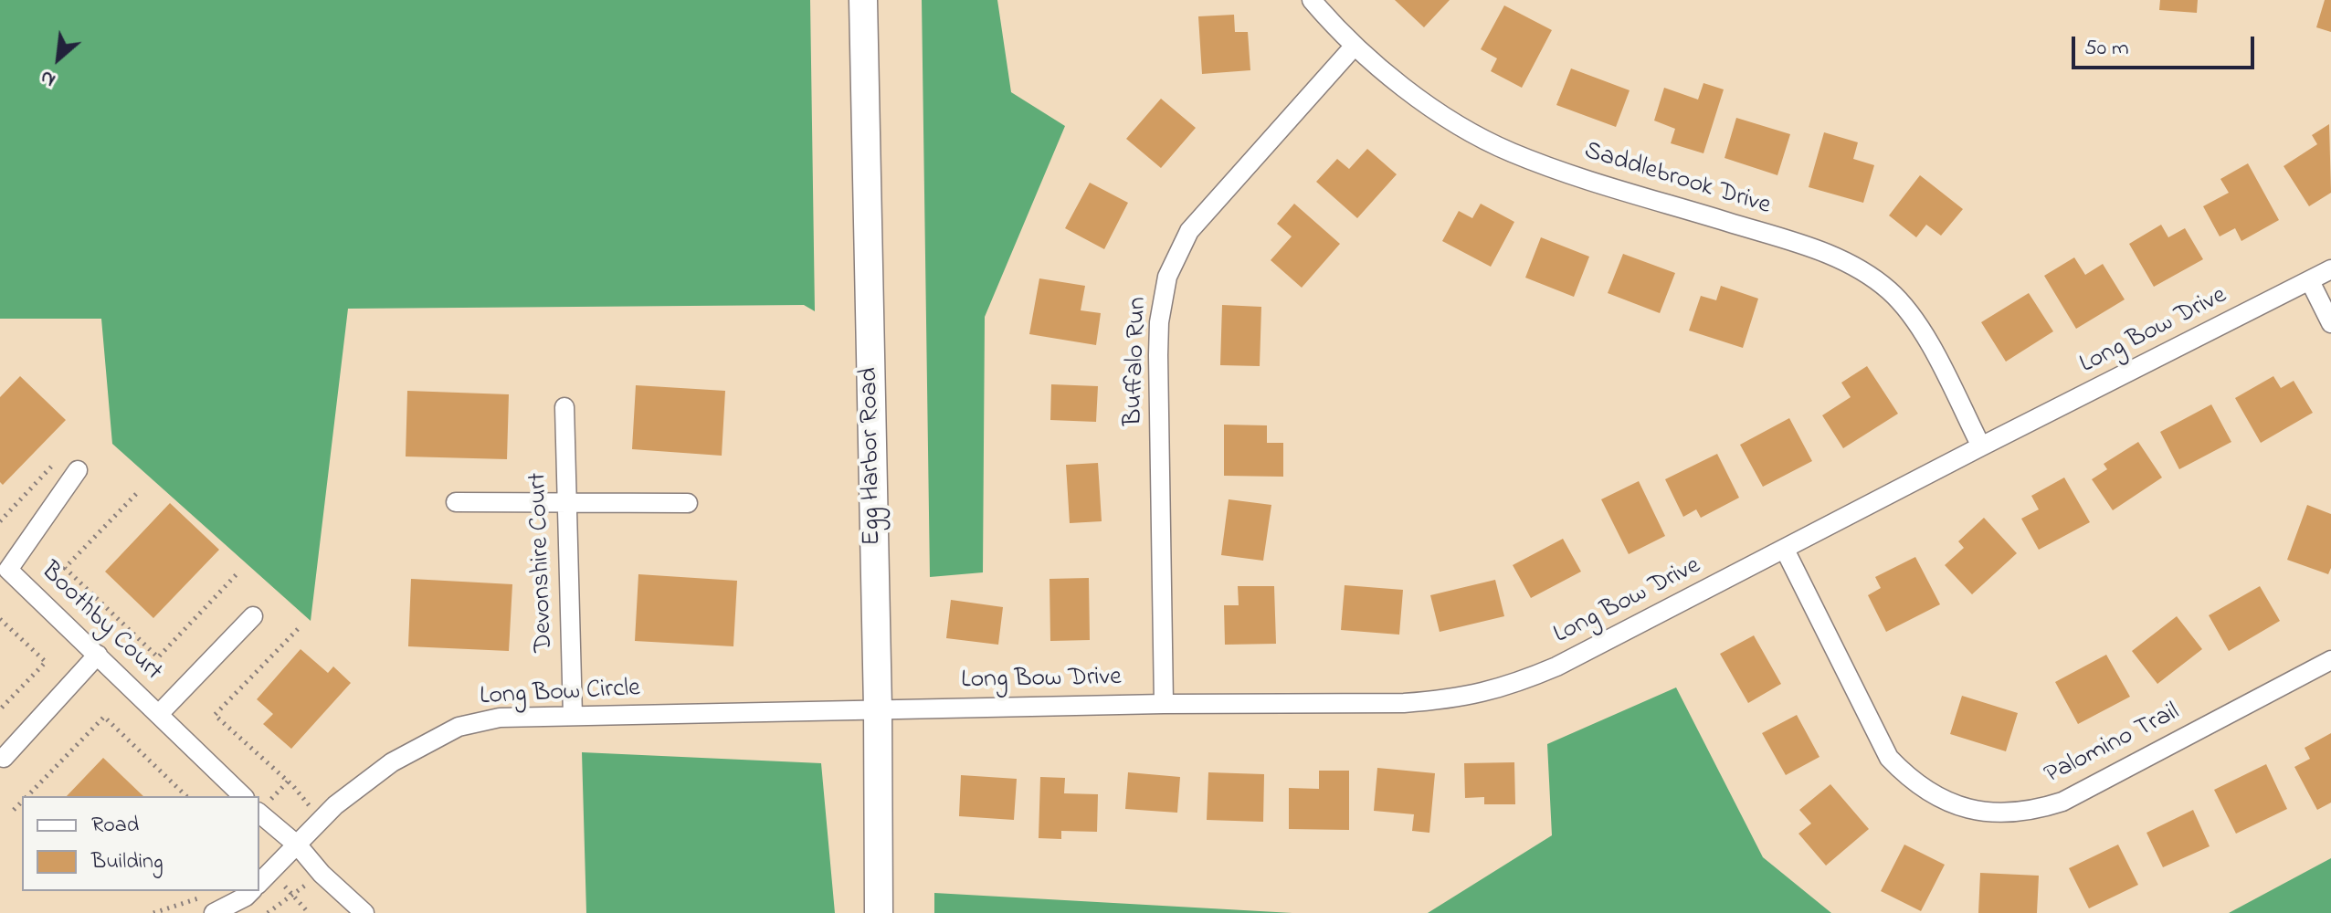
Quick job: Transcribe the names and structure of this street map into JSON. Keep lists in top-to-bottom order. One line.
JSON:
{"streets":{"main road":["Egg Harbor Road"],"street":["Saddlebrook Drive","Long Bow Drive","Buffalo Run","Devonshire Court","Boothby Court","Long Bow Circle","Palomino Trail"]},"crossings":[["Saddlebrook Drive","Long Bow Drive"],["Saddlebrook Drive","Buffalo Run"],["Long Bow Drive","Buffalo Run"],["Long Bow Drive","Egg Harbor Road"],["Long Bow Drive","Long Bow Circle"],["Long Bow Drive","Palomino Trail"],["Egg Harbor Road","Long Bow Circle"],["Devonshire Court","Long Bow Circle"]],"legend":["Road","Building"],"scale_bar":"50 m","north":"bottom left"}
